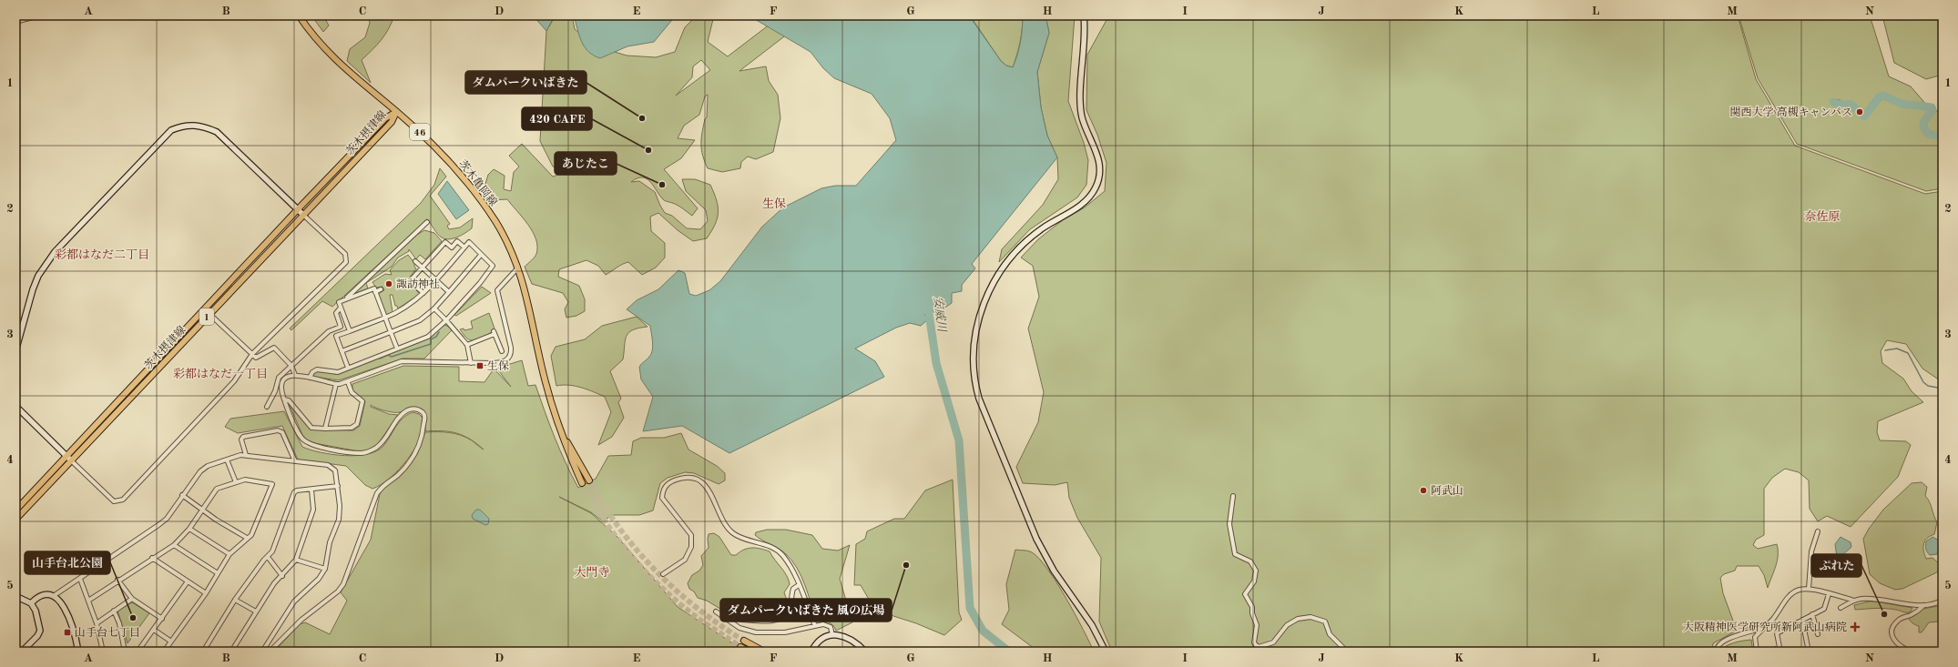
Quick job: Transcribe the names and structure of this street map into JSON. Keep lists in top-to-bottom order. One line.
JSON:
{"streets":{"main road":["46","茨木摂津線","茨木亀岡線","1"]},"crossings":[["茨木摂津線","茨木亀岡線"]],"districts":["生保","奈佐原","彩都はなだ二丁目","彩都はなだ一丁目","大門寺"],"water":["安威川"],"places":{"other":["関西大学 高槻キャンパス","ダムパークいばきた","420 CAFE","あじたこ","諏訪神社","阿武山","ダムパークいばきた 風の広場","ぷれた","山手台北公園"],"transit":["生保","山手台七丁目"],"health":["大阪精神医学研究所新阿武山病院"]},"grid":{"columns":["A","B","C","D","E","F","G","H","I","J","K","L","M","N"],"rows":["1","2","3","4","5"]}}
